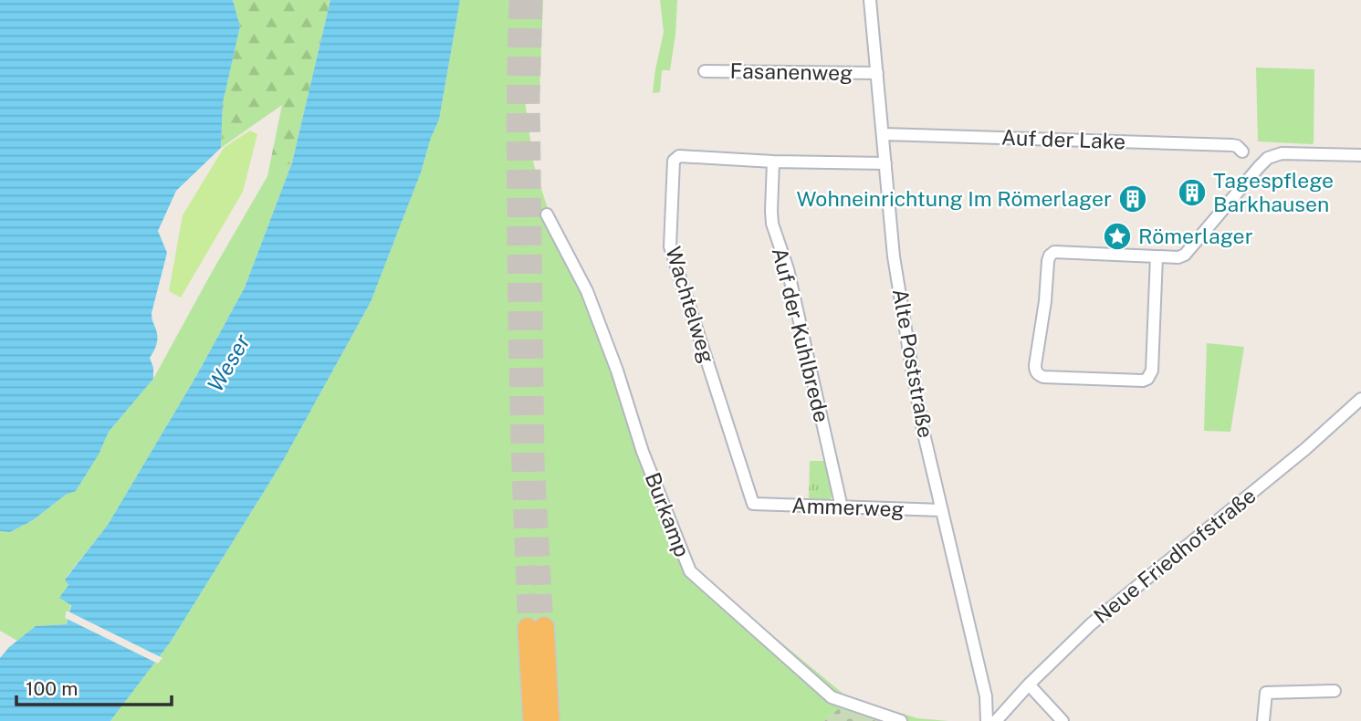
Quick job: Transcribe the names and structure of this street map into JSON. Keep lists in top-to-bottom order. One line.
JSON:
{"streets":{"street":["Fasanenweg","Auf der Lake","Wachtelweg","Auf der Kuhlbrede","Alte Poststraße","Ammerweg","Burkamp","Neue Friedhofstraße"]},"crossings":[["Fasanenweg","Alte Poststraße"],["Auf der Lake","Alte Poststraße"],["Wachtelweg","Auf der Kuhlbrede"],["Wachtelweg","Alte Poststraße"],["Wachtelweg","Ammerweg"],["Auf der Kuhlbrede","Ammerweg"],["Alte Poststraße","Ammerweg"]],"water":["Weser"],"places":{"building":["Tagespflege Barkhausen","Wohneinrichtung Im Römerlager"],"place":["Römerlager"]},"scale_bar":"100 m"}
